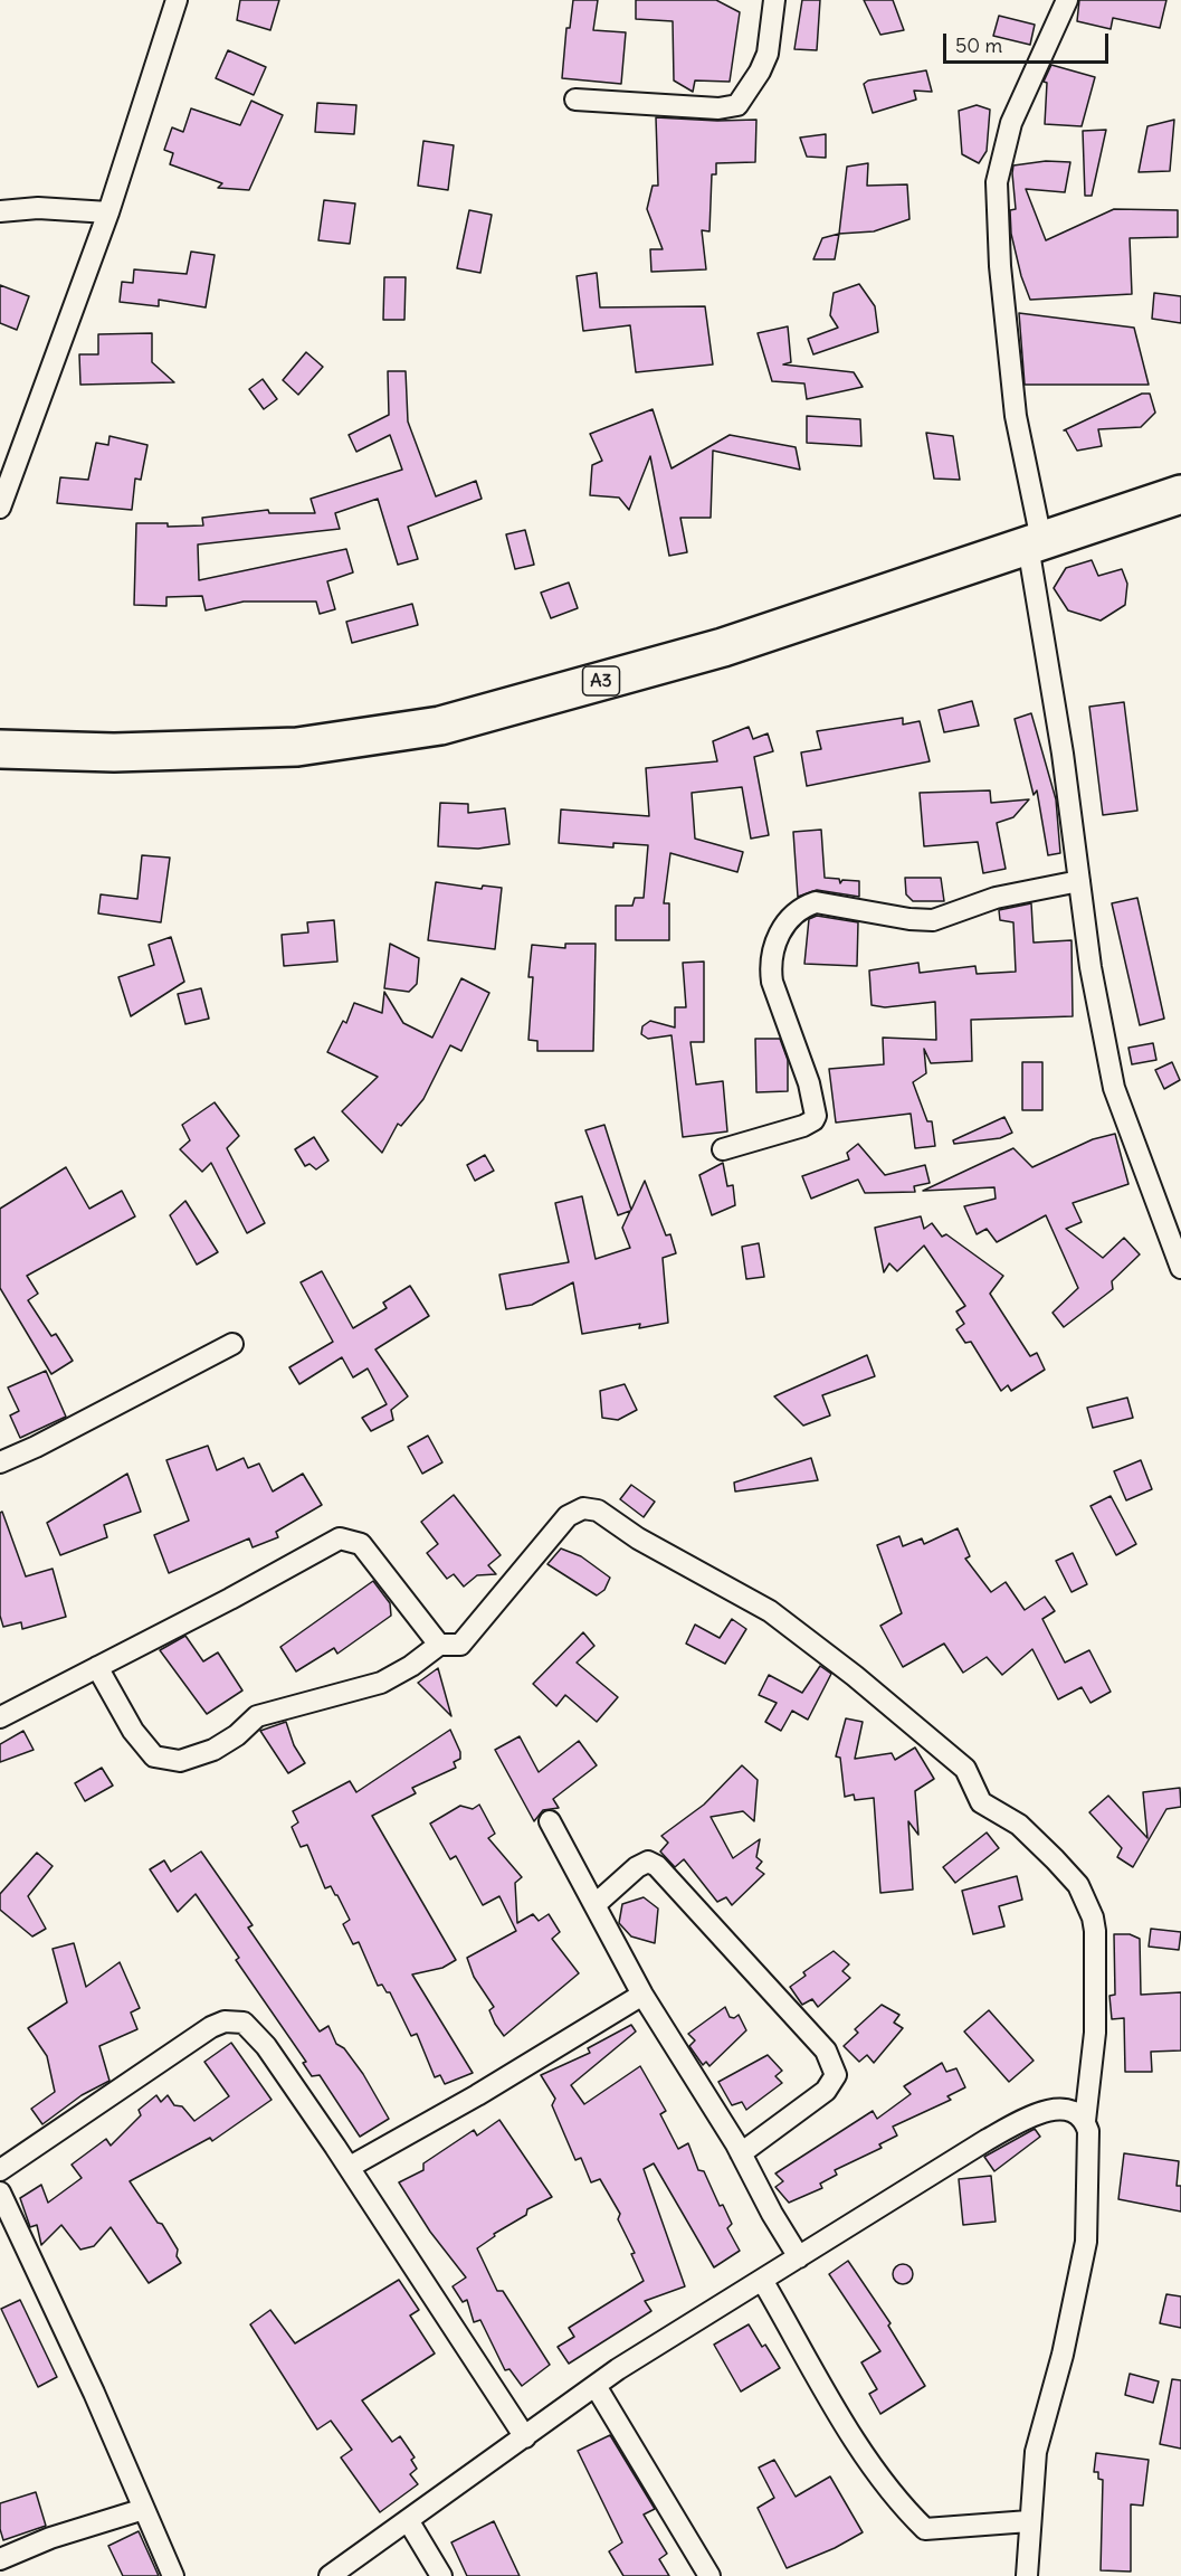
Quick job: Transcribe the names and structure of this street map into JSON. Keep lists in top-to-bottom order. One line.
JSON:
{"streets":{"highway":["A3"]},"scale_bar":"50 m"}
